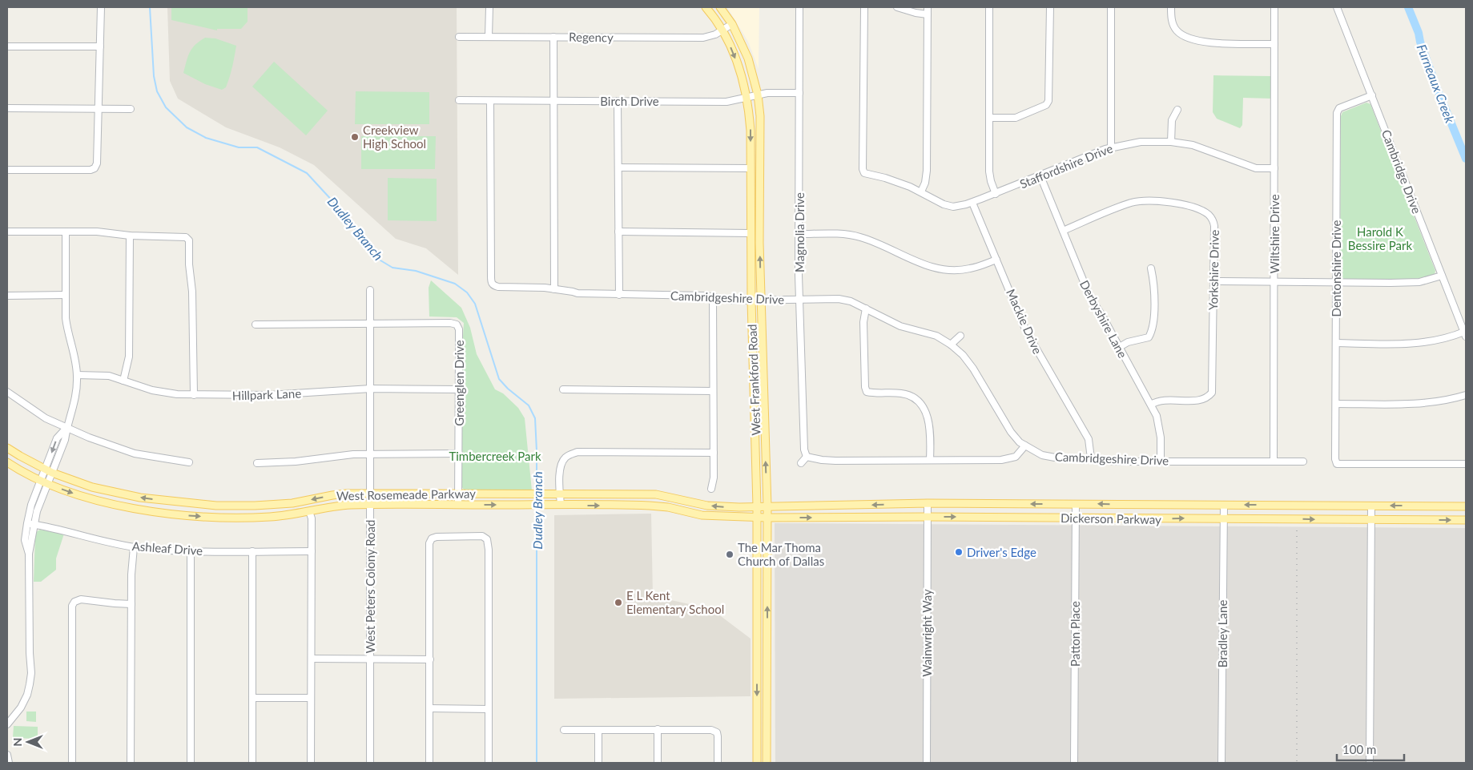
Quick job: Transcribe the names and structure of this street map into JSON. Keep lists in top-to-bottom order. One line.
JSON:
{"streets":{"main road":["West Frankford Road","West Rosemeade Parkway","Dickerson Parkway"],"street":["Regency","Birch Drive","Staffordshire Drive","Cambridge Drive","Magnolia Drive","Wiltshire Drive","Dentonshire Drive","Yorkshire Drive","Cambridgeshire Drive","Derbyshire Lane","Mackie Drive","Greenglen Drive","Hillpark Lane","Ashleaf Drive","West Peters Colony Road","Wainwright Way","Patton Place","Bradley Lane"]},"crossings":[["Regency","West Frankford Road"],["Birch Drive","Magnolia Drive"],["Birch Drive","Cambridgeshire Drive"],["Birch Drive","West Frankford Road"],["Staffordshire Drive","Wiltshire Drive"],["Staffordshire Drive","Derbyshire Lane"],["Staffordshire Drive","Mackie Drive"],["Cambridge Drive","Dentonshire Drive"],["Magnolia Drive","Cambridgeshire Drive"],["Wiltshire Drive","Cambridgeshire Drive"],["Yorkshire Drive","Derbyshire Lane"],["Cambridgeshire Drive","Derbyshire Lane"],["Cambridgeshire Drive","Mackie Drive"],["Cambridgeshire Drive","West Frankford Road"],["West Frankford Road","West Rosemeade Parkway"],["West Frankford Road","Dickerson Parkway"],["Greenglen Drive","Hillpark Lane"],["Greenglen Drive","West Rosemeade Parkway"],["Greenglen Drive","West Peters Colony Road"],["Hillpark Lane","West Peters Colony Road"],["West Rosemeade Parkway","Dickerson Parkway"],["West Rosemeade Parkway","West Peters Colony Road"],["Dickerson Parkway","Wainwright Way"],["Dickerson Parkway","Patton Place"],["Dickerson Parkway","Bradley Lane"]],"water":["Furneaux Creek","Dudley Branch"],"parks":["Harold K Bessire Park","Timbercreek Park"],"places":["Creekview High School","Driver's Edge","The Mar Thoma Church of Dallas","E L Kent Elementary School"],"scale_bar":"100 m","north":"left"}
